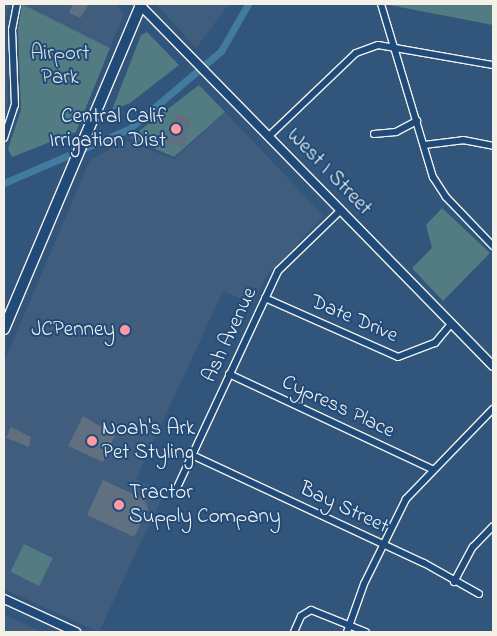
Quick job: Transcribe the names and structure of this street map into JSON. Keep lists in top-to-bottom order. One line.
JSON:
{"streets":{"street":["West I Street","Date Drive","Ash Avenue","Cypress Place","Bay Street"]},"crossings":[["West I Street","Date Drive"],["West I Street","Ash Avenue"],["Date Drive","Ash Avenue"],["Ash Avenue","Cypress Place"],["Ash Avenue","Bay Street"]],"parks":["Airport Park"],"places":["Central Calif Irrigation Dist","JCPenney","Noah's Ark Pet Styling","Tractor Supply Company"]}
